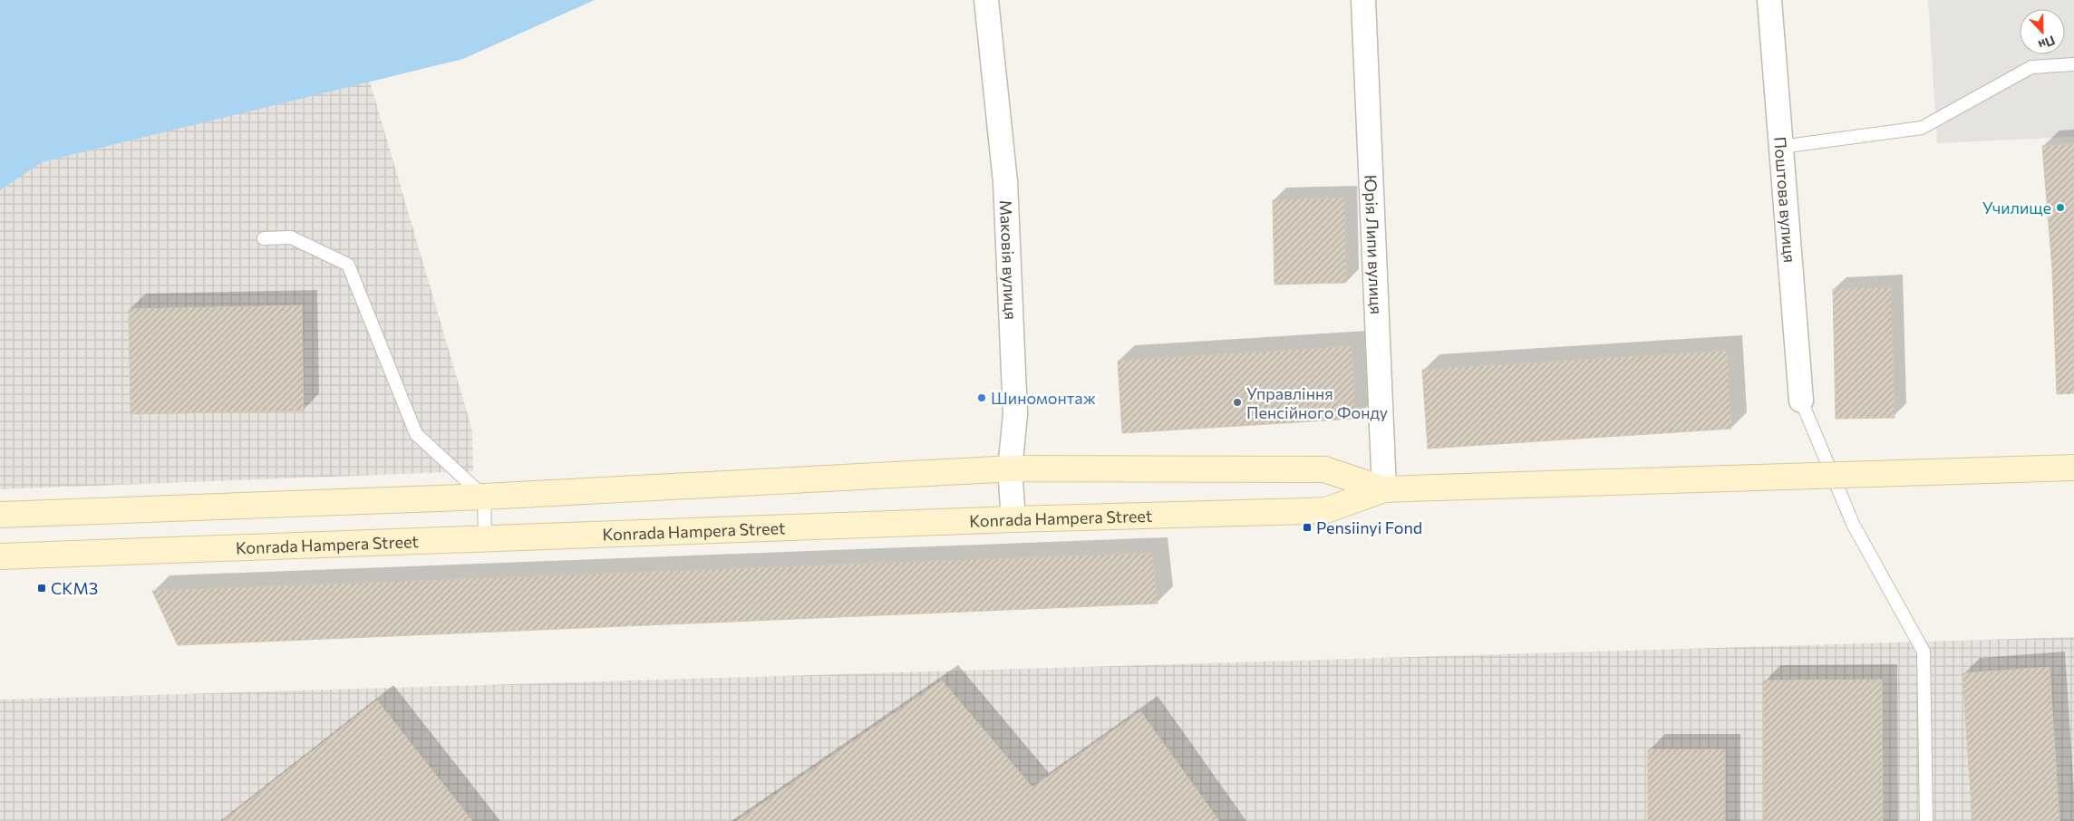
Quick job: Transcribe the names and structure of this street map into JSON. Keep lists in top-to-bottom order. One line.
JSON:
{"streets":{"main road":["Konrada Hampera Street"],"street":["Поштова вулиця","Юрія Липи вулиця","Маковія вулиця"]},"crossings":[["Юрія Липи вулиця","Konrada Hampera Street"],["Маковія вулиця","Konrada Hampera Street"]],"places":{"other":["Училище","Шиномонтаж","Управління Пенсійного Фонду"],"transit":["Pensiinyi Fond","СКМЗ"]},"north":"bottom"}
